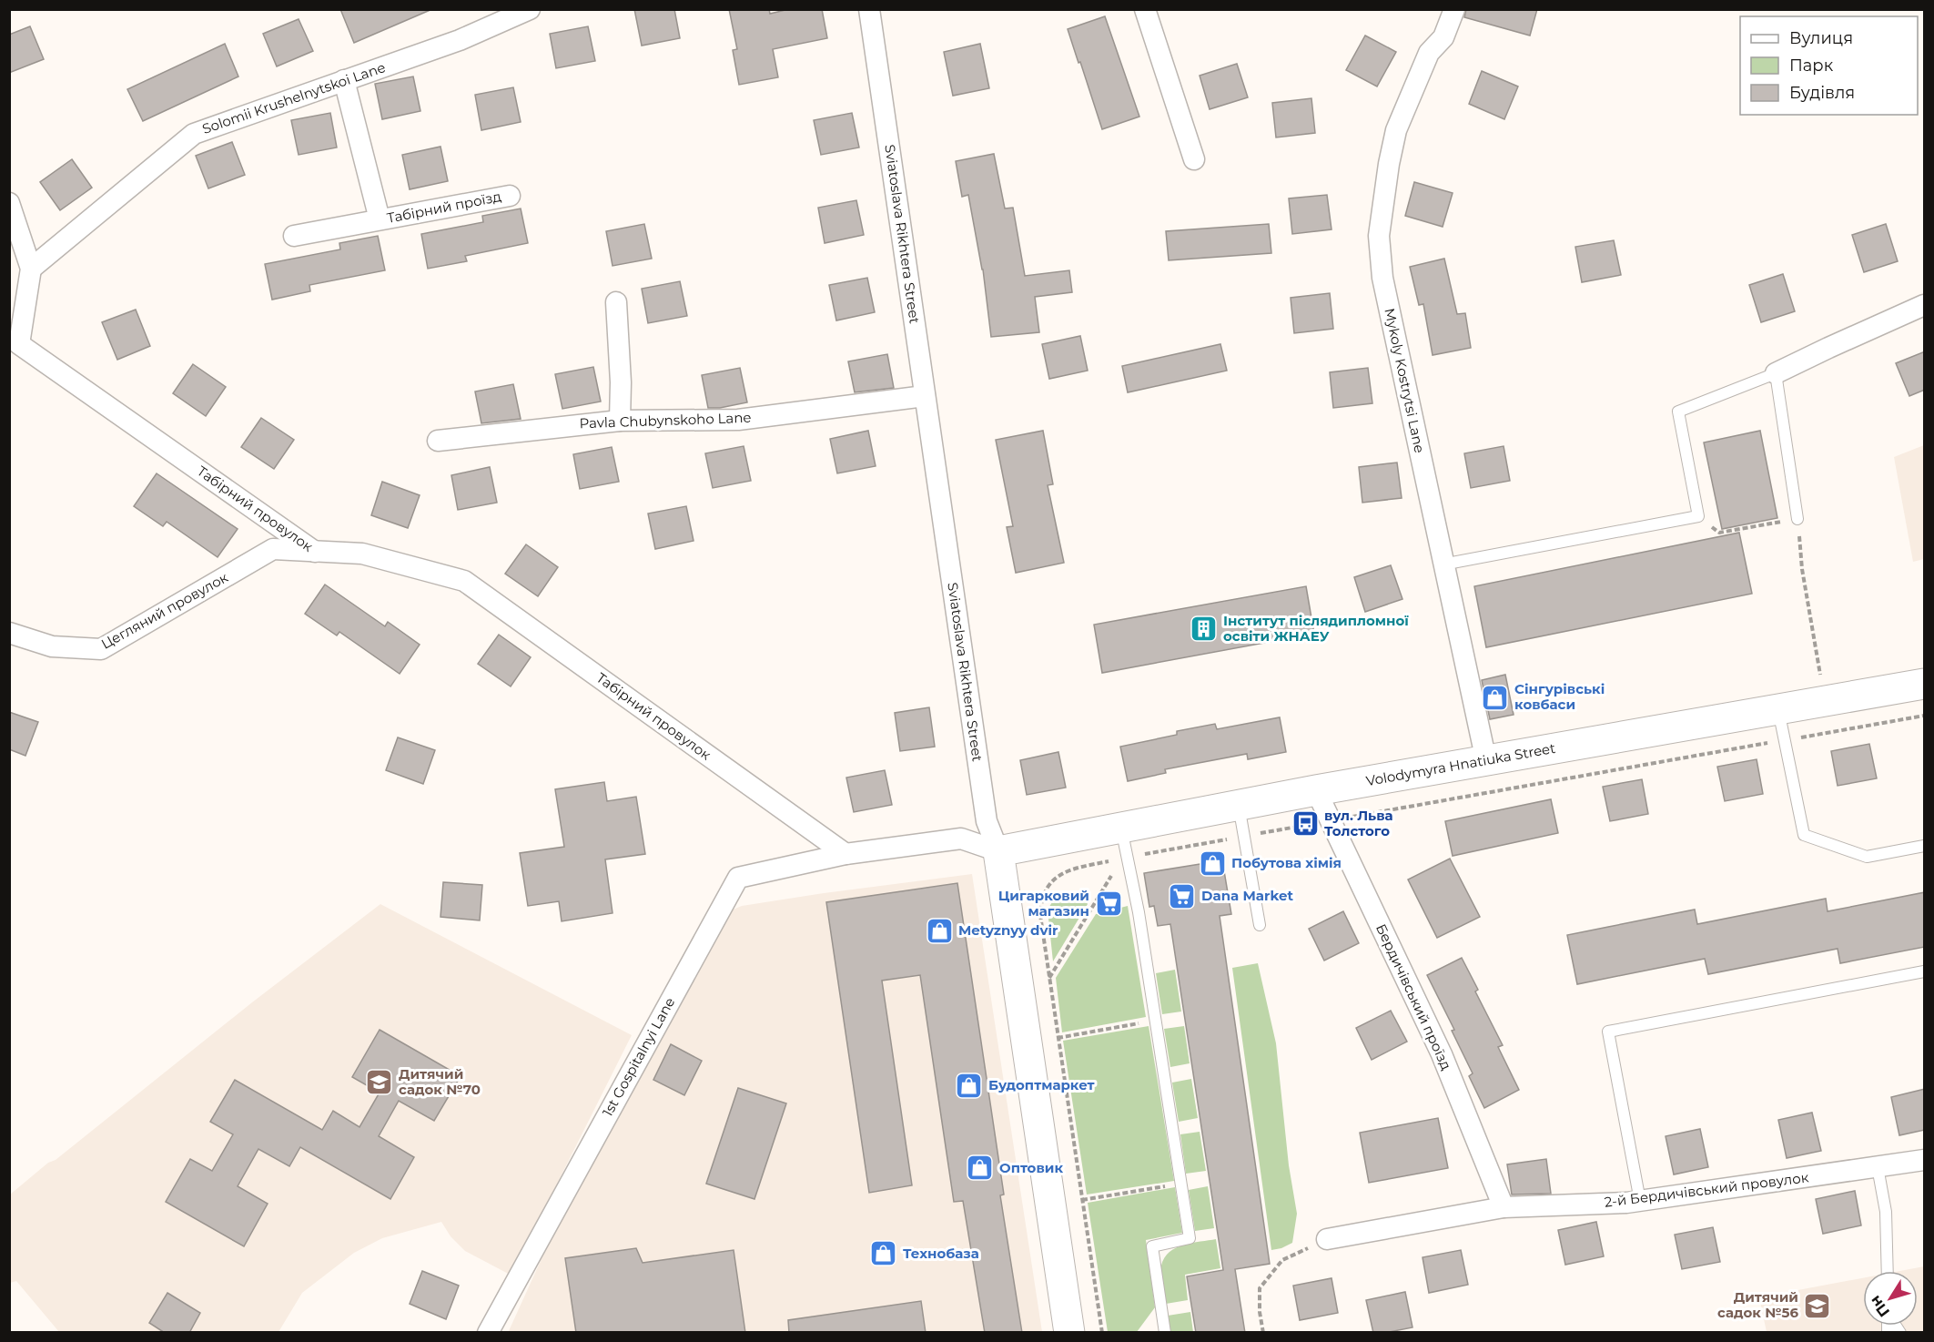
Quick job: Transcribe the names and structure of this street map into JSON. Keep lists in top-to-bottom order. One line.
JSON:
{"streets":{"main road":["Sviatoslava Rikhtera Street","Volodymyra Hnatiuka Street"],"street":["Solomii Krushelnytskoi Lane","Табірний проїзд","Mykoly Kostrytsi Lane","Pavla Chubynskoho Lane","Табірний провулок","Цегляний провулок","Бердичівський проїзд","1st Gospitalnyi Lane","2-й Бердичівський провулок"]},"crossings":[["Solomii Krushelnytskoi Lane","Табірний проїзд"],["Solomii Krushelnytskoi Lane","Табірний провулок"],["Sviatoslava Rikhtera Street","Pavla Chubynskoho Lane"],["Sviatoslava Rikhtera Street","Volodymyra Hnatiuka Street"],["Sviatoslava Rikhtera Street","1st Gospitalnyi Lane"],["Mykoly Kostrytsi Lane","Volodymyra Hnatiuka Street"],["Табірний провулок","Цегляний провулок"],["Табірний провулок","1st Gospitalnyi Lane"],["Volodymyra Hnatiuka Street","Бердичівський проїзд"],["Volodymyra Hnatiuka Street","1st Gospitalnyi Lane"],["Бердичівський проїзд","2-й Бердичівський провулок"]],"places":{"building":["Інститут післядипломної освіти ЖНАЕУ"],"shop":["Сінгурівські ковбаси","Побутова хімія","Metyznyy dvir","Будоптмаркет","Оптовик","Технобаза"],"bus stop":["вул. Льва Толстого"],"supermarket":["Dana Market","Цигарковий магазин"],"school or university":["Дитячий садок №70","Дитячий садок №56"]},"legend":["Вулиця","Парк","Будівля"],"north":"bottom left"}
